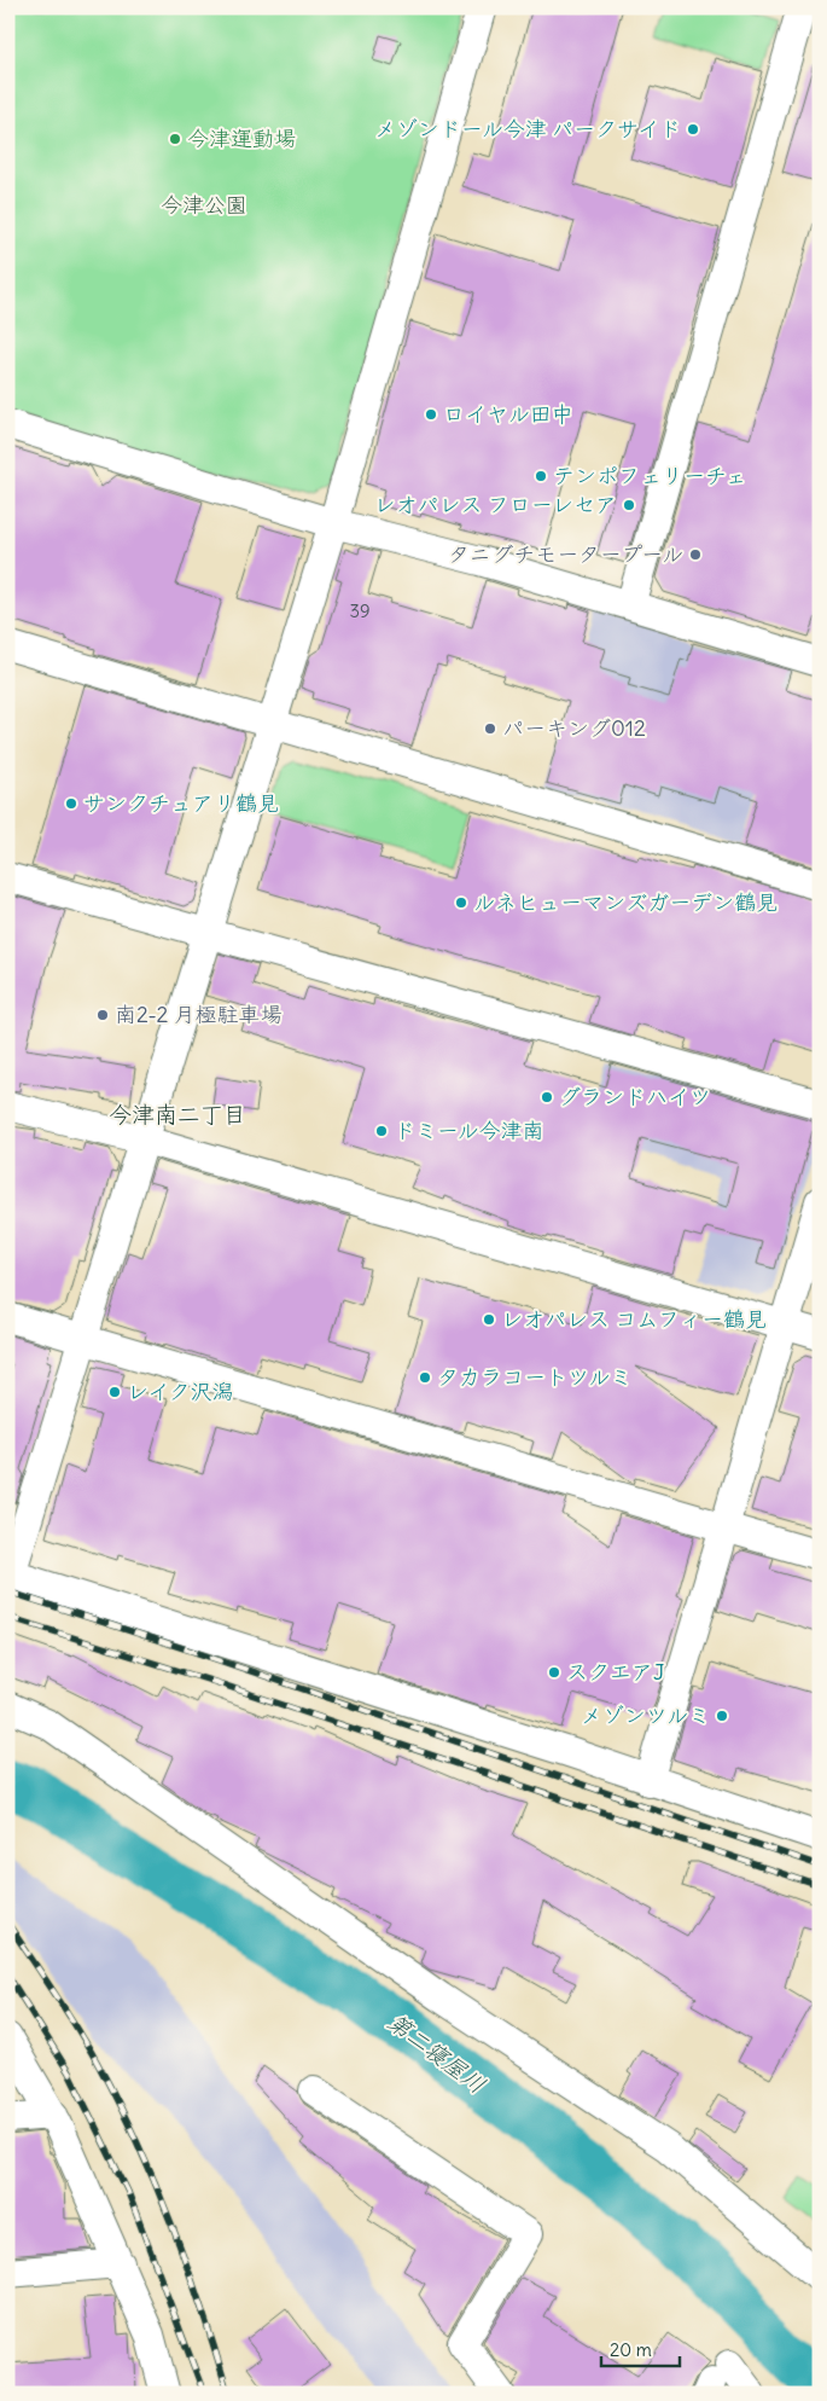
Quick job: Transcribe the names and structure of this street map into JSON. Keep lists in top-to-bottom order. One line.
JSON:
{"districts":["今津南二丁目"],"water":["第二寝屋川"],"parks":["今津公園"],"places":["メゾンドール今津 パークサイド","今津運動場","ロイヤル田中","テンポフェリーチェ","レオパレス フローレセア","タニグチモータープール","パーキング012","サンクチュアリ鶴見","ルネヒューマンズガーデン鶴見","南2-2 月極駐車場","グランドハイツ","ドミール今津南","レオパレス コムフィー鶴見","タカラコートツルミ","レイク沢潟","スクエアJ","メゾンツルミ"],"house_numbers":["39"],"scale_bar":"20 m"}
